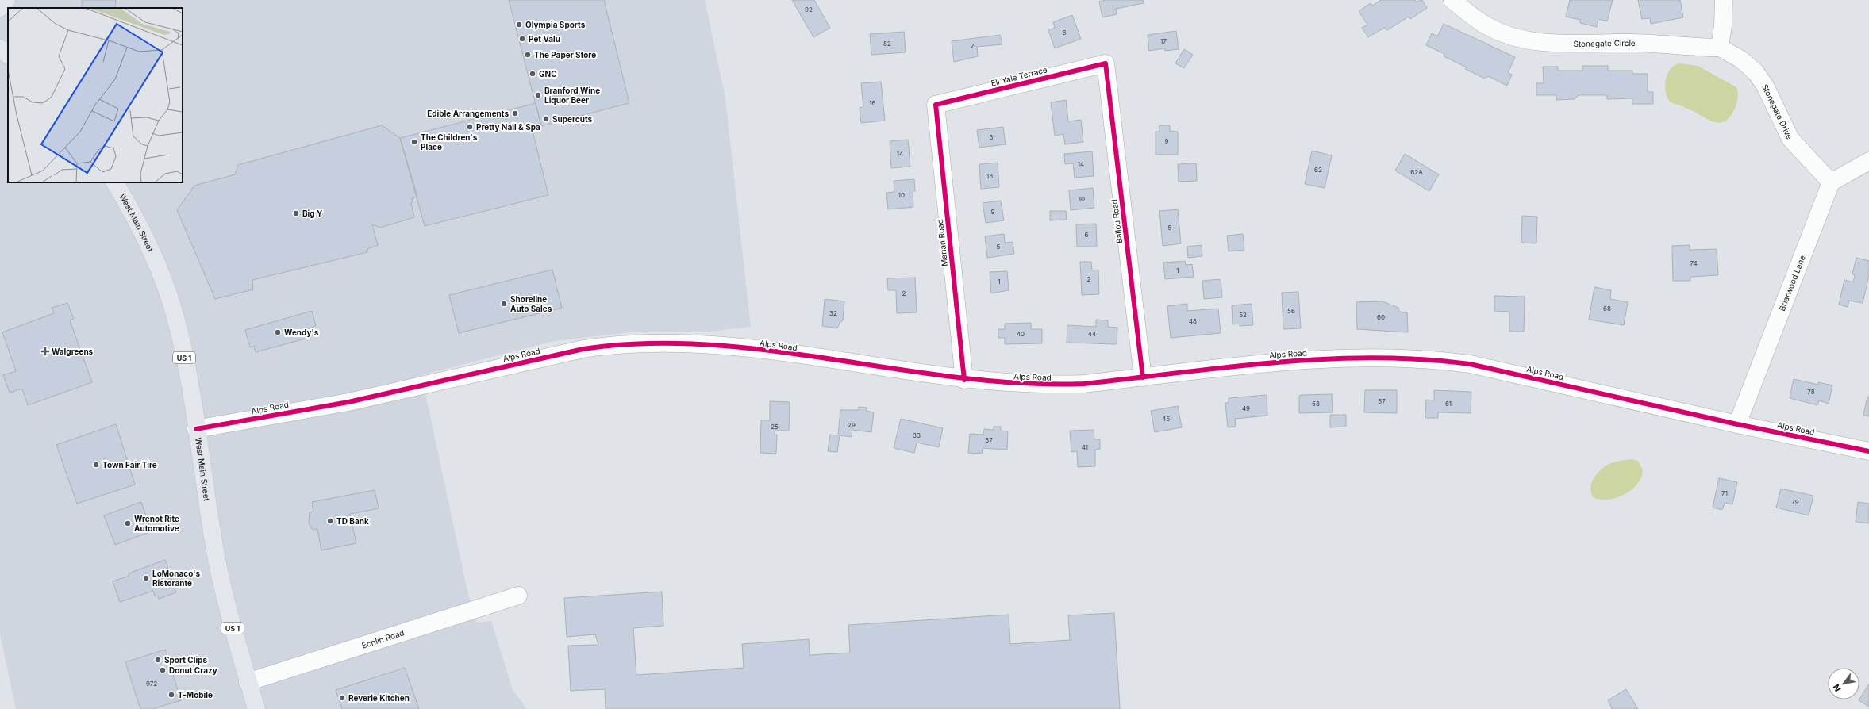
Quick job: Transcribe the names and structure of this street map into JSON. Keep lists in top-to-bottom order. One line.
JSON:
{"streets":{"main road":["West Main Street","US 1"],"street":["Stonegate Circle","Eli Yale Terrace","Stonegate Drive","Ballou Road","Marian Road","Briarwood Lane","Alps Road","Echlin Road"]},"crossings":[["Stonegate Circle","Stonegate Drive"],["Eli Yale Terrace","Ballou Road"],["Eli Yale Terrace","Marian Road"],["Stonegate Drive","Briarwood Lane"],["Ballou Road","Alps Road"],["West Main Street","Alps Road"],["West Main Street","Echlin Road"],["Marian Road","Alps Road"],["Briarwood Lane","Alps Road"]],"places":{"other":["Olympia Sports","Pet Valu","The Paper Store","GNC","Branford Wine Liquor Beer","Edible Arrangements","Supercuts","Pretty Nail & Spa","The Children's Place","Big Y","Shoreline Auto Sales","Wendy's","Town Fair Tire","TD Bank","Wrenot Rite Automotive","LoMonaco's Ristorante","Sport Clips","Donut Crazy","T-Mobile","Reverie Kitchen"],"health":["Walgreens"]},"house_numbers":["92","6","17","82","2","16","3","9","14","14","62","62A","13","10","10","9","5","6","5","74","1","2","1","2","68","56","32","52","60","48","40","44","78","57","53","61","49","45","29","25","33","37","41","71","79","972"],"north":"bottom left"}
